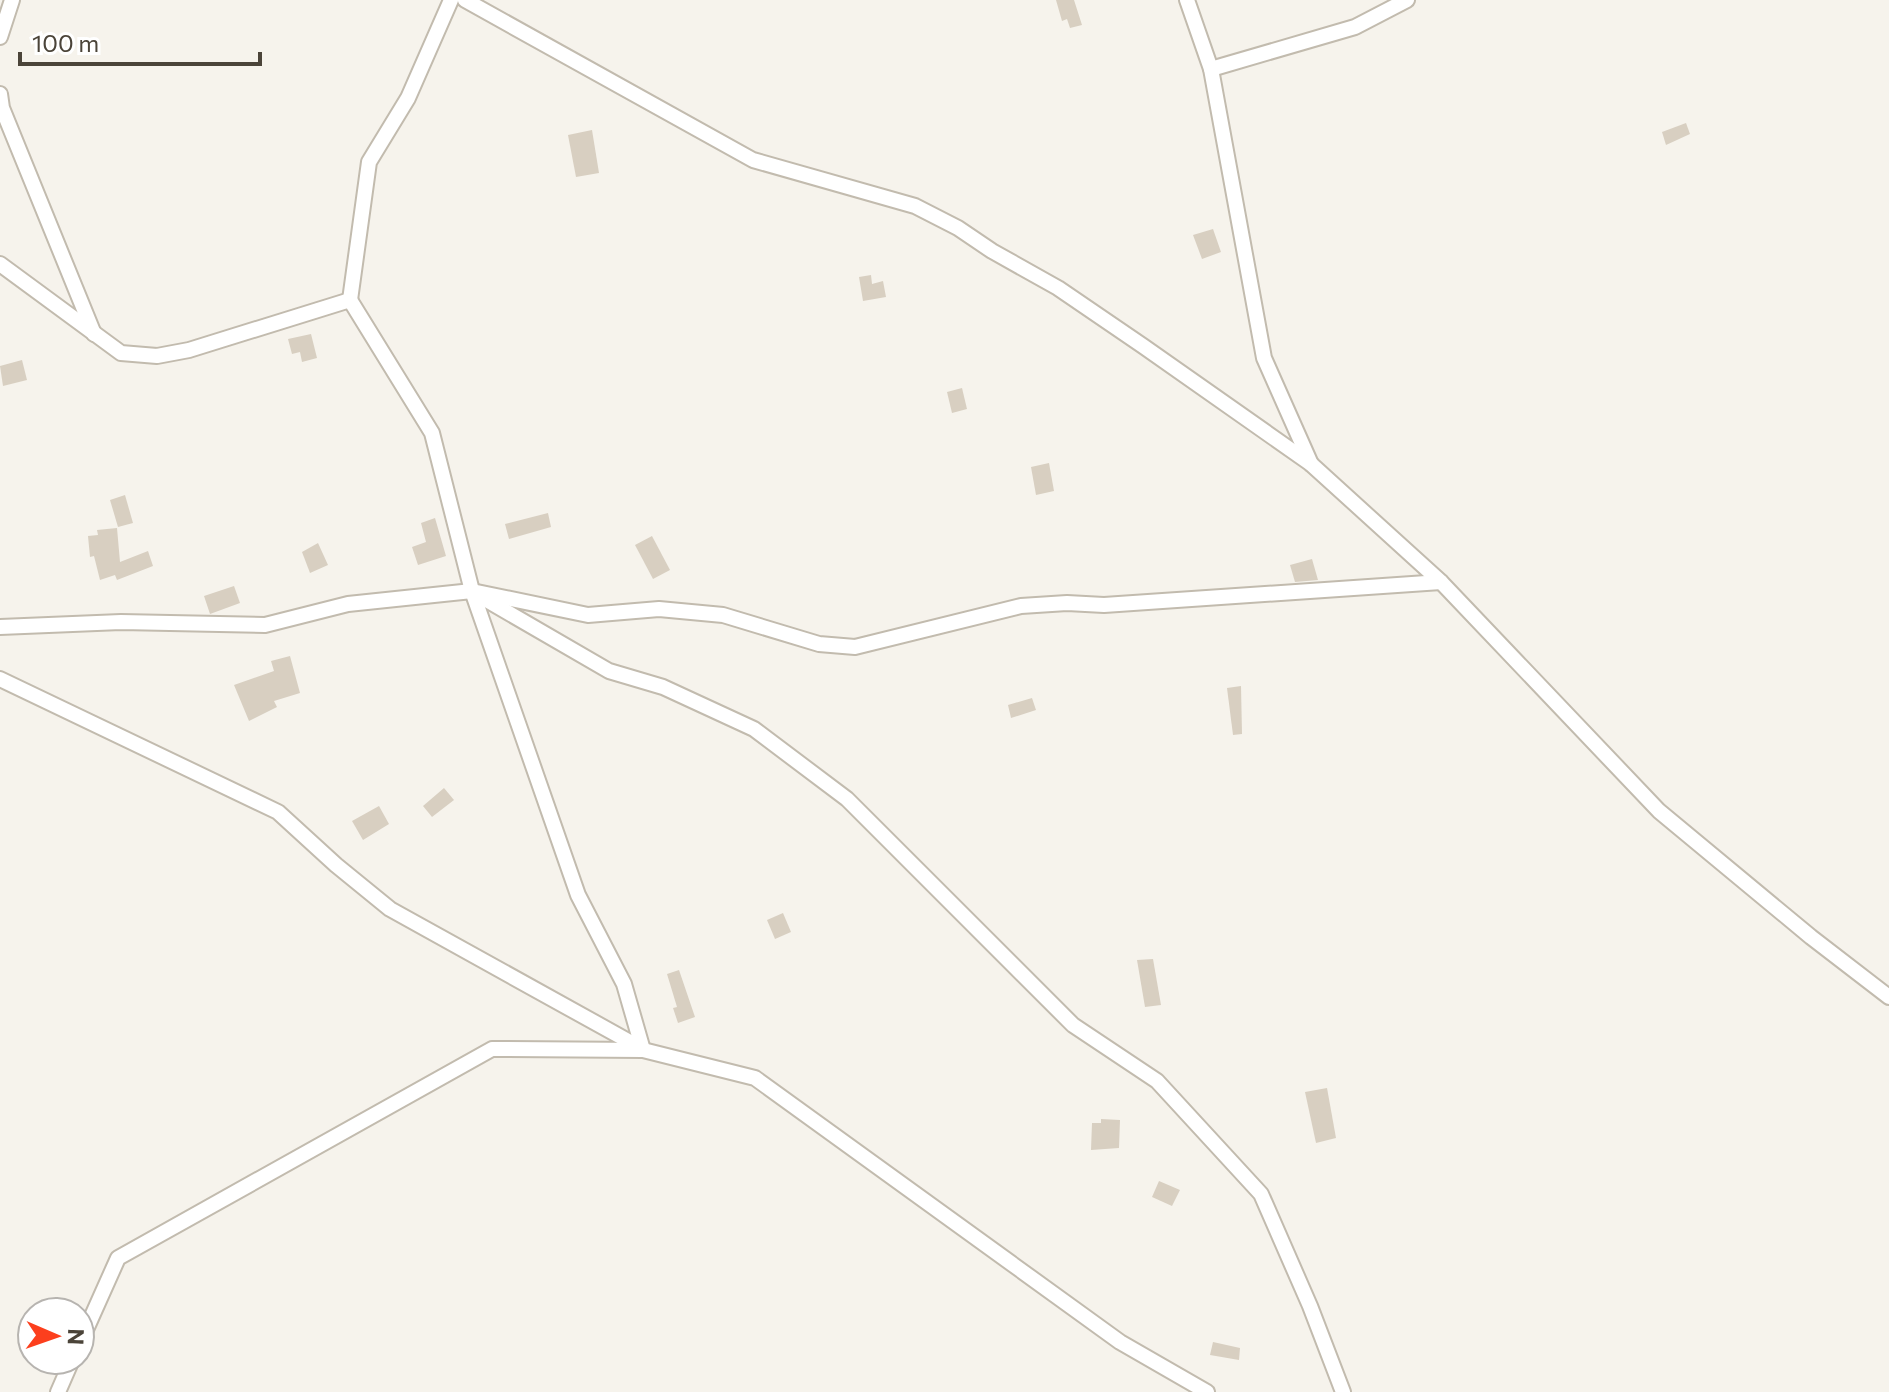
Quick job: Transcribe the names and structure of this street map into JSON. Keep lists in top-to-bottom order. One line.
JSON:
{"scale_bar":"100 m","north":"right"}
